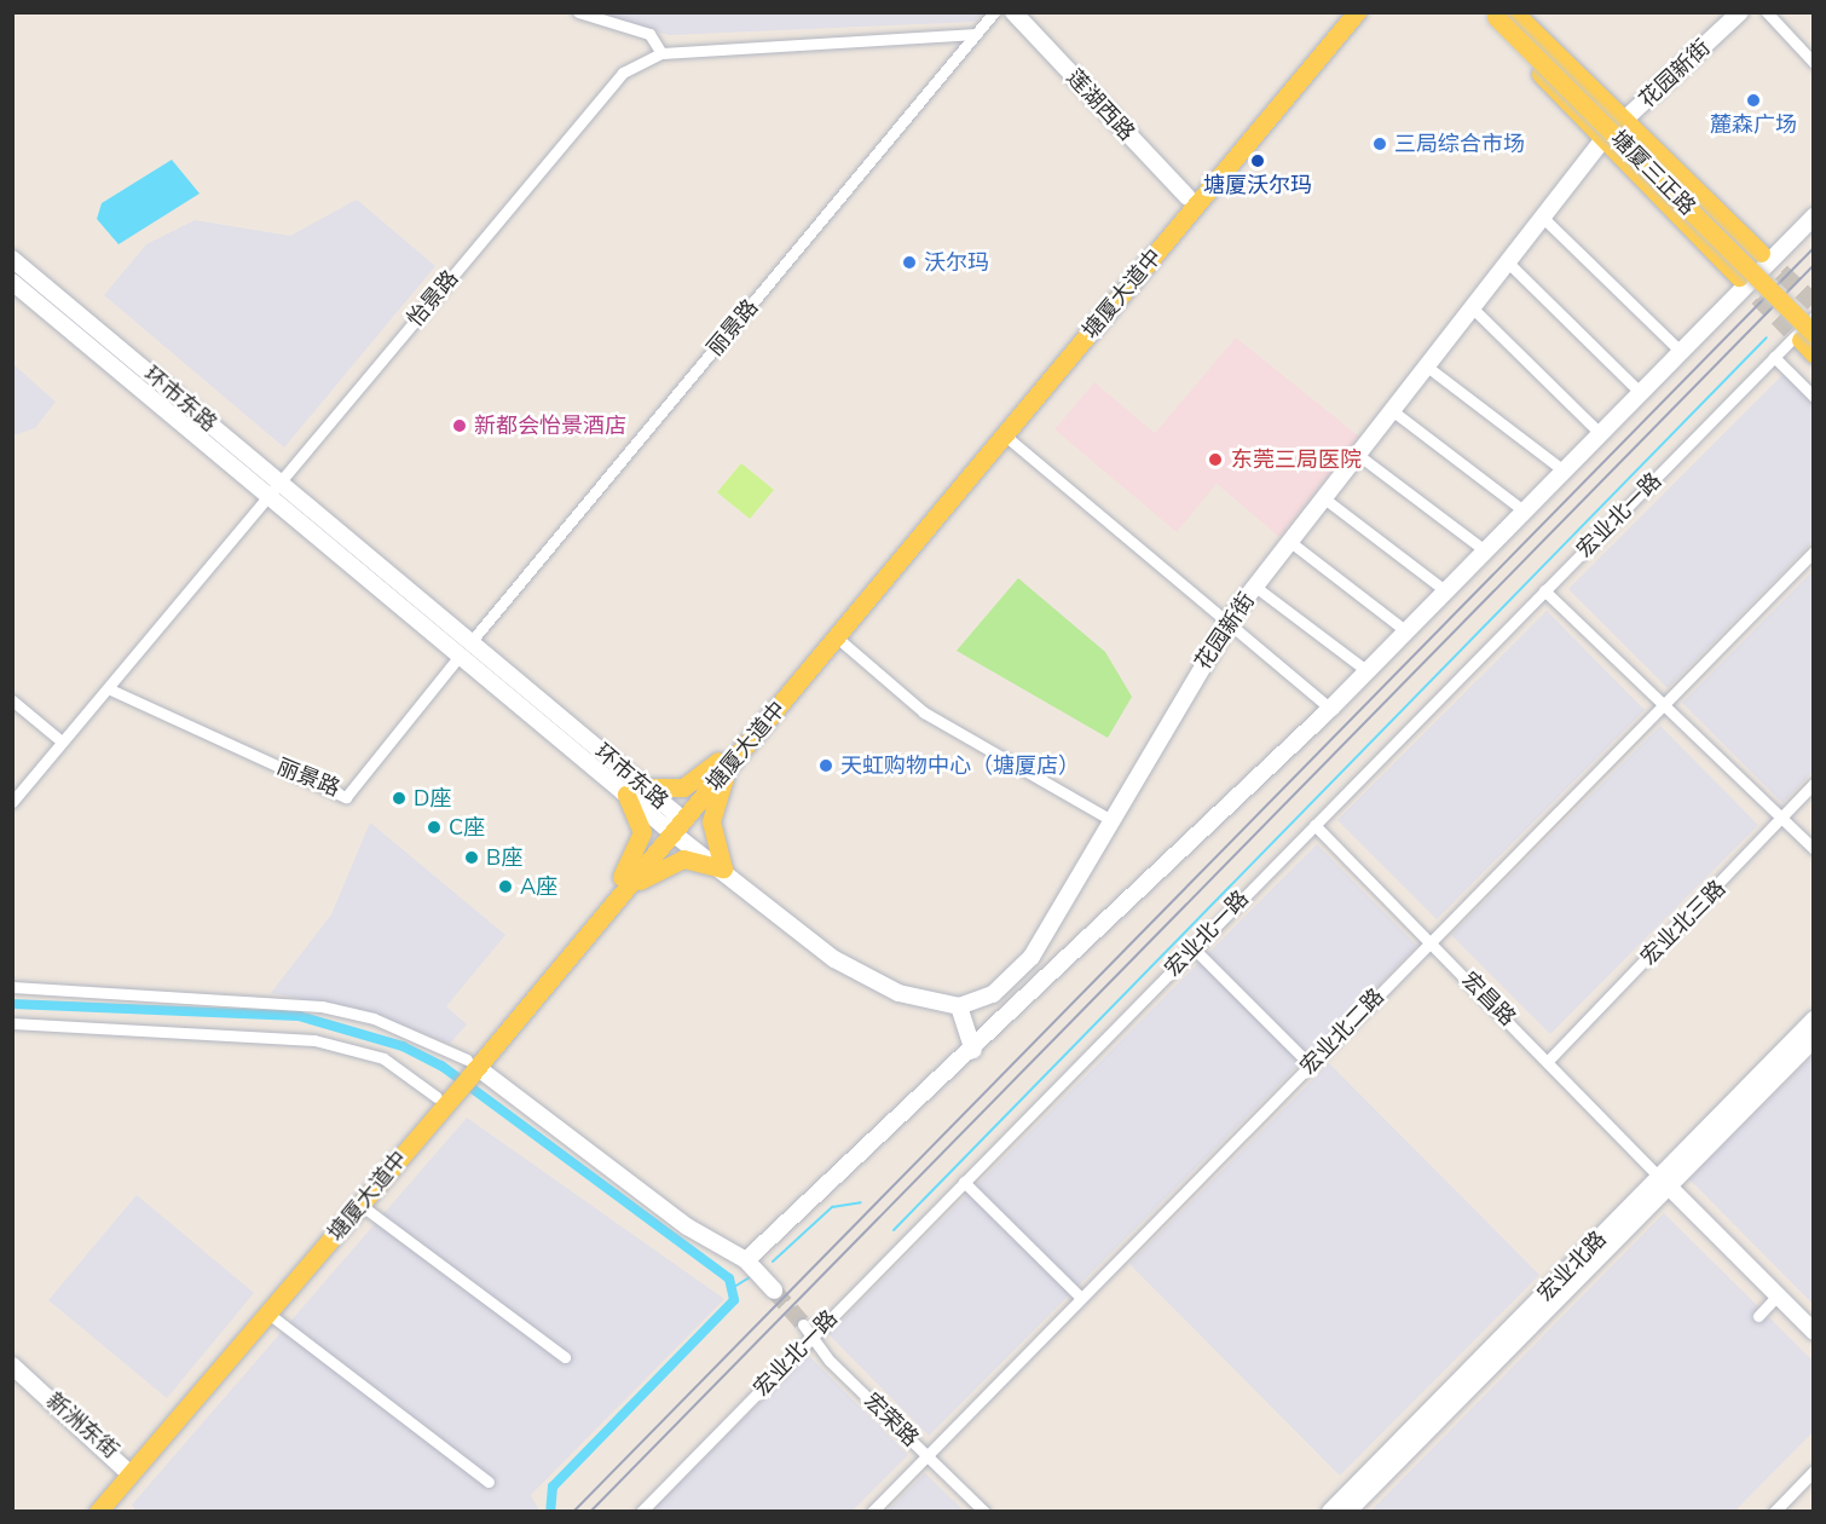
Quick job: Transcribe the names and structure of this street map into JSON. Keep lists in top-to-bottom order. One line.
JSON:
{"streets":{"main road":["花园新街","莲湖西路","塘厦三正路","塘厦大道中","环市东路","宏业北路","新洲东街"],"street":["怡景路","丽景路","宏业北一路","宏业北三路","宏昌路","宏业北二路","宏荣路"]},"crossings":[["莲湖西路","塘厦大道中"],["塘厦三正路","宏业北一路"],["塘厦大道中","环市东路"],["塘厦大道中","新洲东街"],["怡景路","丽景路"],["怡景路","环市东路"],["丽景路","环市东路"],["宏业北一路","宏昌路"],["宏业北一路","宏荣路"],["宏业北三路","宏昌路"],["宏昌路","宏业北二路"],["宏昌路","宏业北路"],["宏业北二路","宏荣路"]],"places":["麓森广场","三局综合市场","塘厦沃尔玛","沃尔玛","新都会怡景酒店","东莞三局医院","天虹购物中心（塘厦店）","D座","C座","B座","A座"]}
